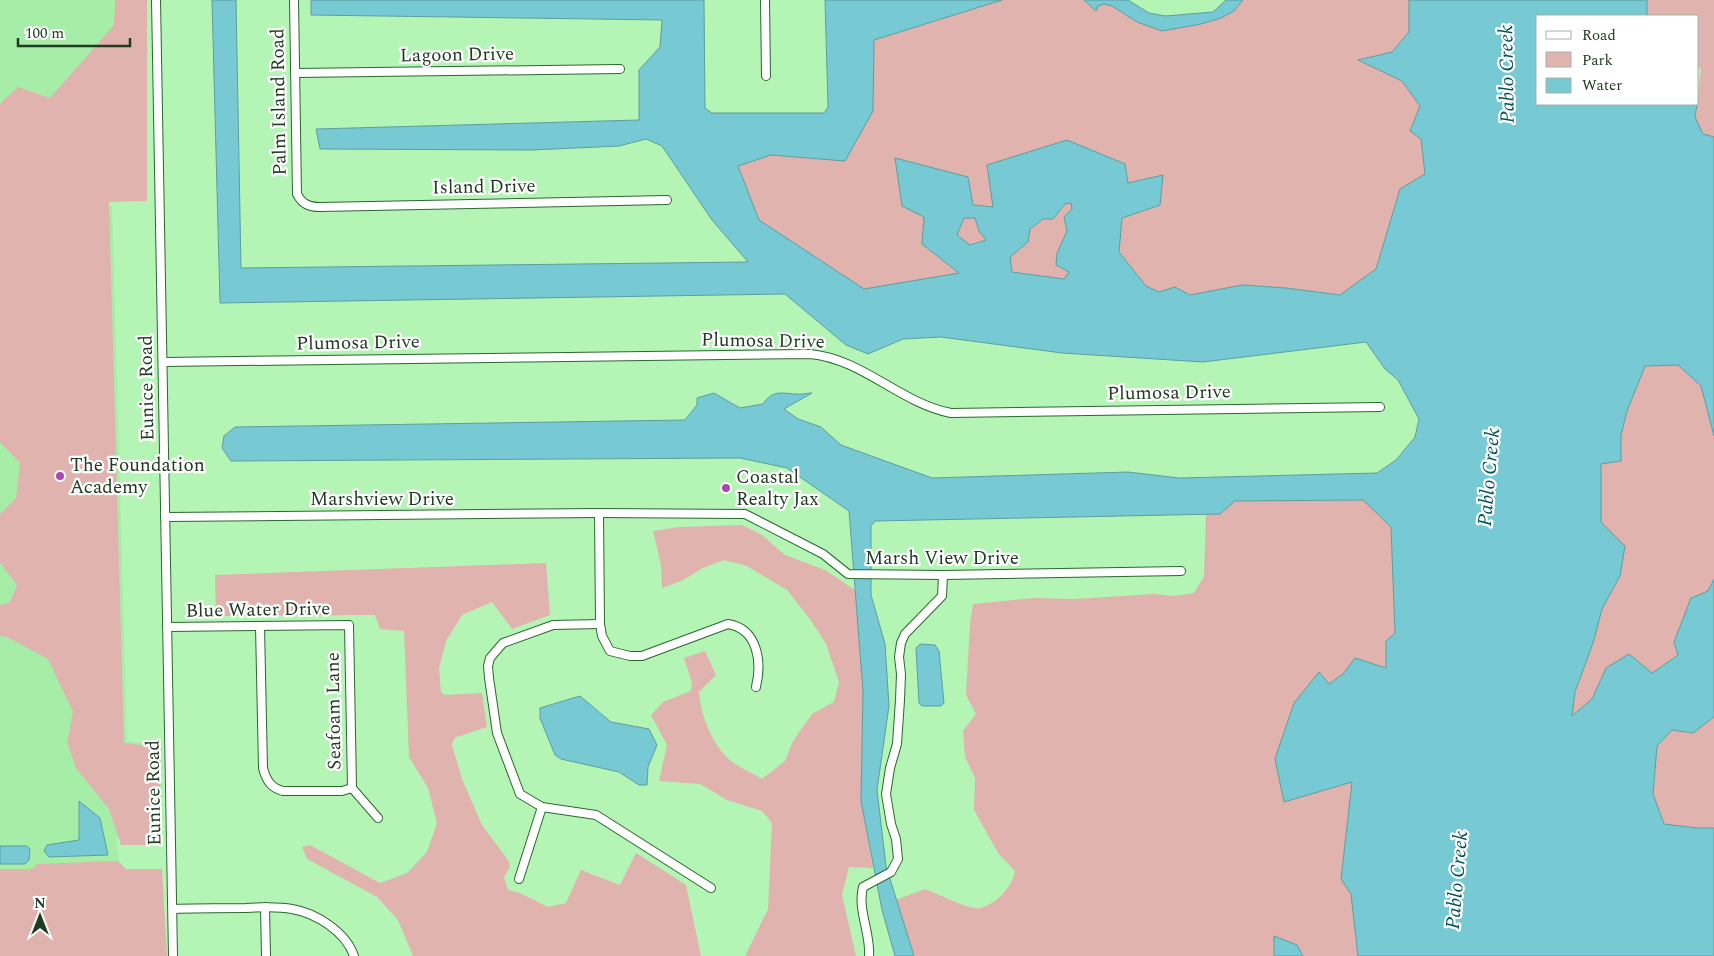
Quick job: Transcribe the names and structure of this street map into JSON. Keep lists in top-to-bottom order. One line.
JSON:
{"streets":{"street":["Lagoon Drive","Palm Island Road","Island Drive","Plumosa Drive","Eunice Road","Marshview Drive","Marsh View Drive","Blue Water Drive","Seafoam Lane"]},"crossings":[["Lagoon Drive","Palm Island Road"],["Palm Island Road","Island Drive"],["Plumosa Drive","Eunice Road"],["Eunice Road","Marshview Drive"],["Eunice Road","Blue Water Drive"],["Marshview Drive","Marsh View Drive"],["Blue Water Drive","Seafoam Lane"]],"water":["Pablo Creek"],"places":["The Foundation Academy","Coastal Realty Jax"],"legend":["Road","Park","Water"],"scale_bar":"100 m","north":"top"}
